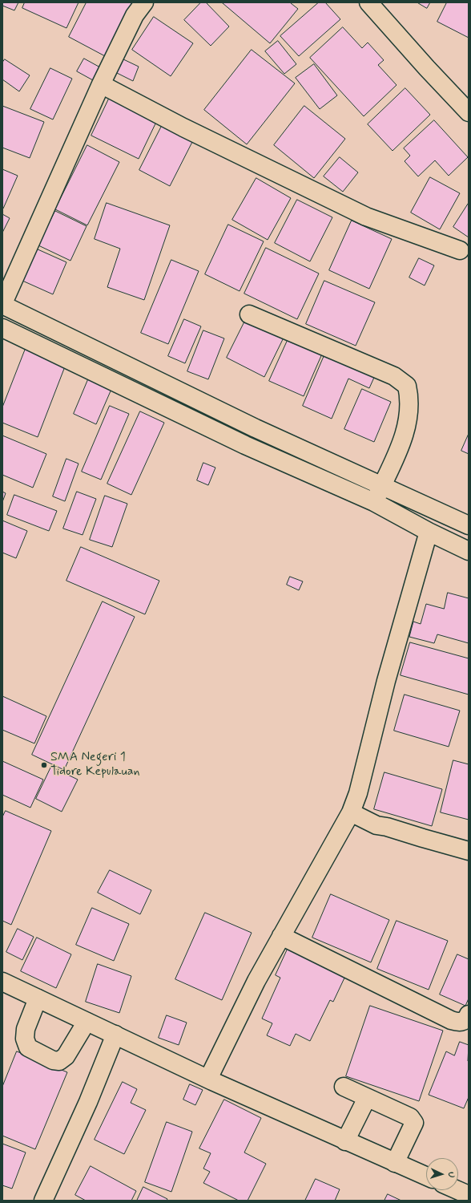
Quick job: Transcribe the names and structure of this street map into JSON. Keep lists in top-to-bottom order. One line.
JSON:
{"places":["SMA Negeri 1 Tidore Kepulauan"],"north":"right"}
